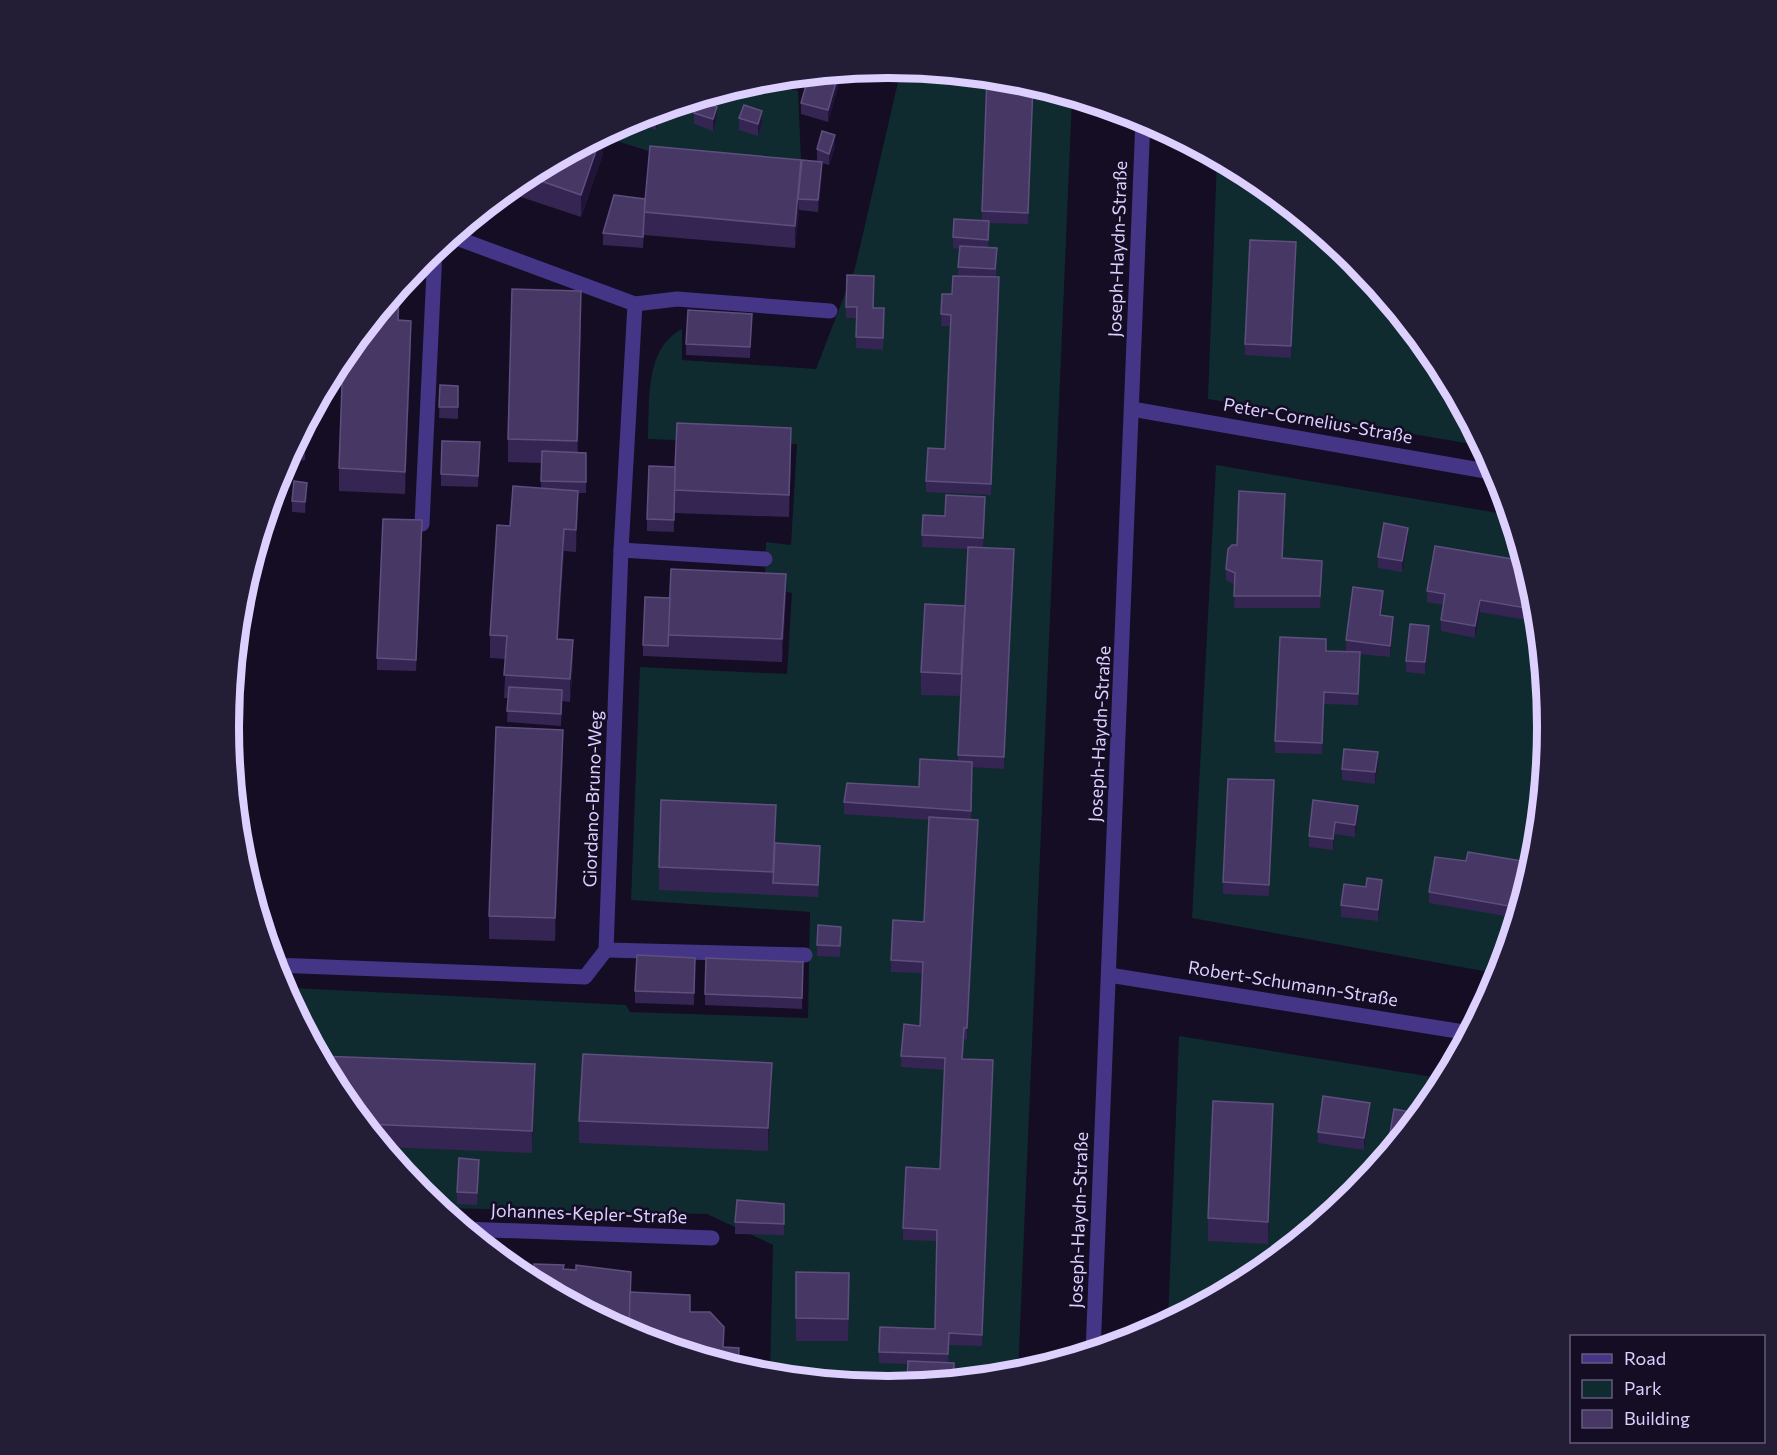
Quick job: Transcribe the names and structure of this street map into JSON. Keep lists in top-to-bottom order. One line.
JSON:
{"streets":{"street":["Joseph-Haydn-Straße","Peter-Cornelius-Straße","Giordano-Bruno-Weg","Robert-Schumann-Straße","Johannes-Kepler-Straße"]},"crossings":[["Joseph-Haydn-Straße","Peter-Cornelius-Straße"],["Joseph-Haydn-Straße","Robert-Schumann-Straße"]],"legend":["Road","Park","Building"]}
